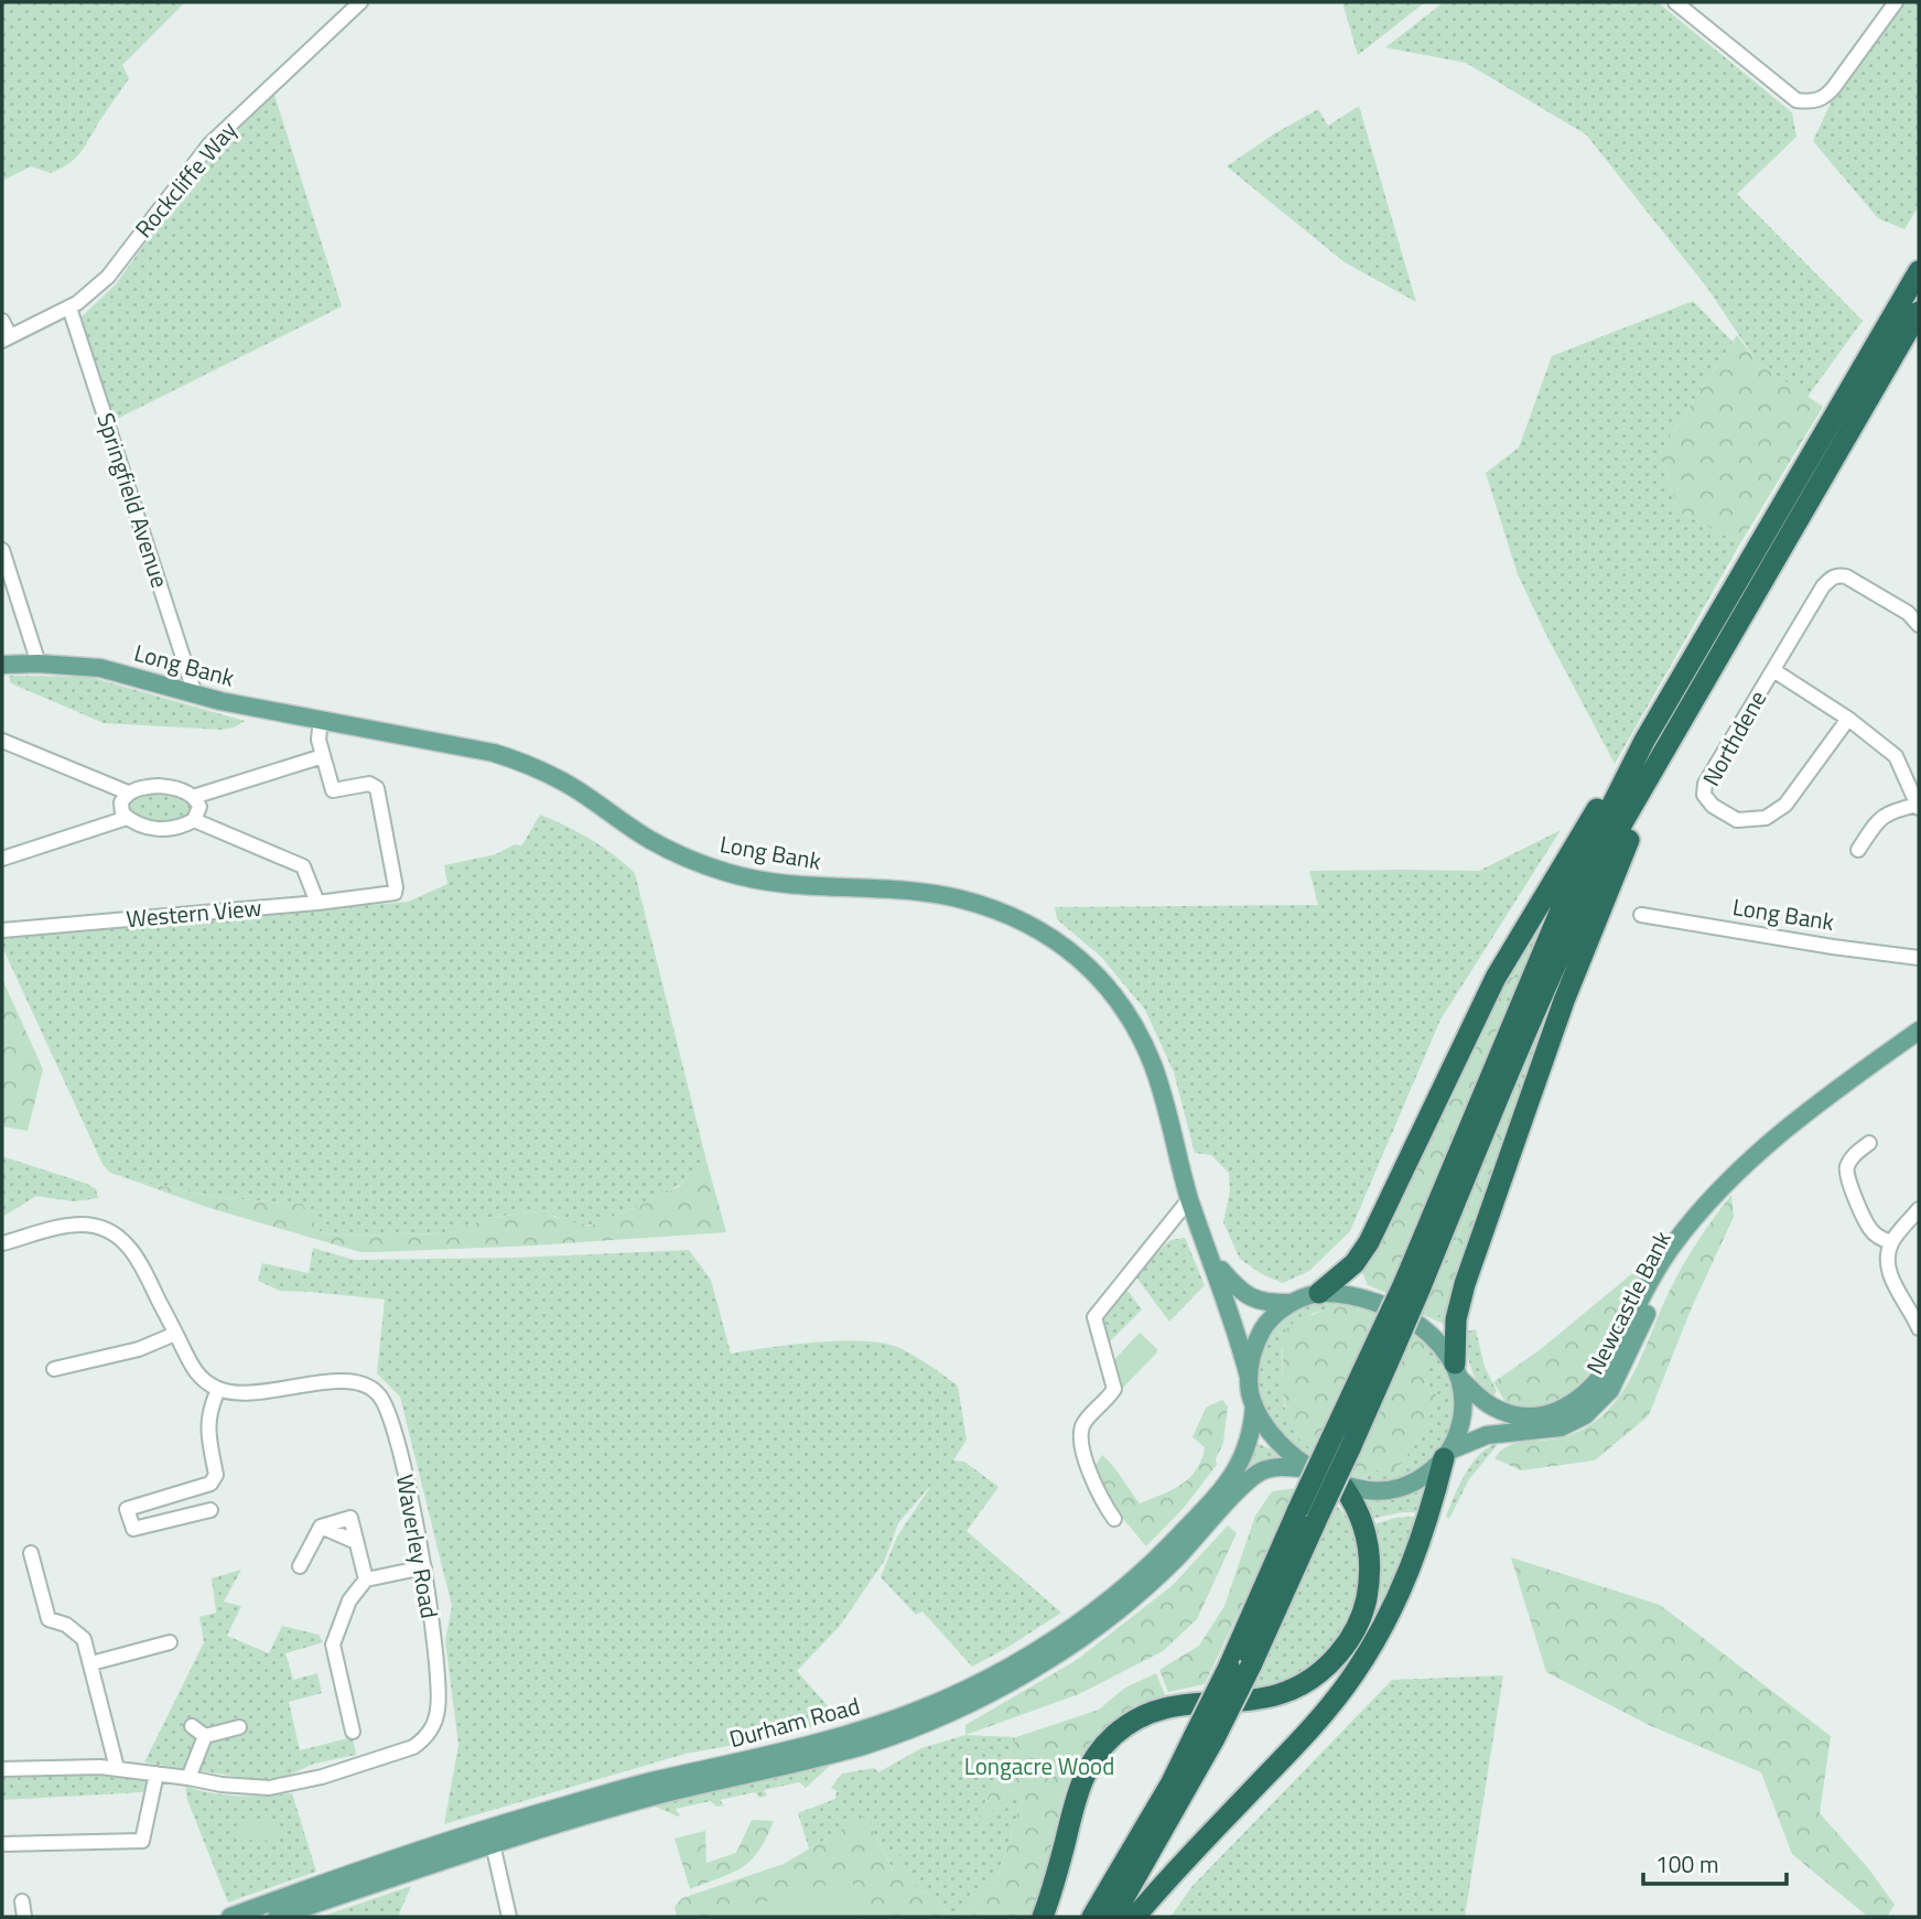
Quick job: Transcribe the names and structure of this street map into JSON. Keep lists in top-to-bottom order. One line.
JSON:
{"streets":{"main road":["Long Bank","Newcastle Bank","Durham Road"],"street":["Rockcliffe Way","Springfield Avenue","Northdene","Western View","Waverley Road"]},"crossings":[["Rockcliffe Way","Springfield Avenue"],["Springfield Avenue","Long Bank"],["Long Bank","Newcastle Bank"],["Long Bank","Durham Road"],["Newcastle Bank","Durham Road"]],"parks":["Longacre Wood"],"scale_bar":"100 m"}
